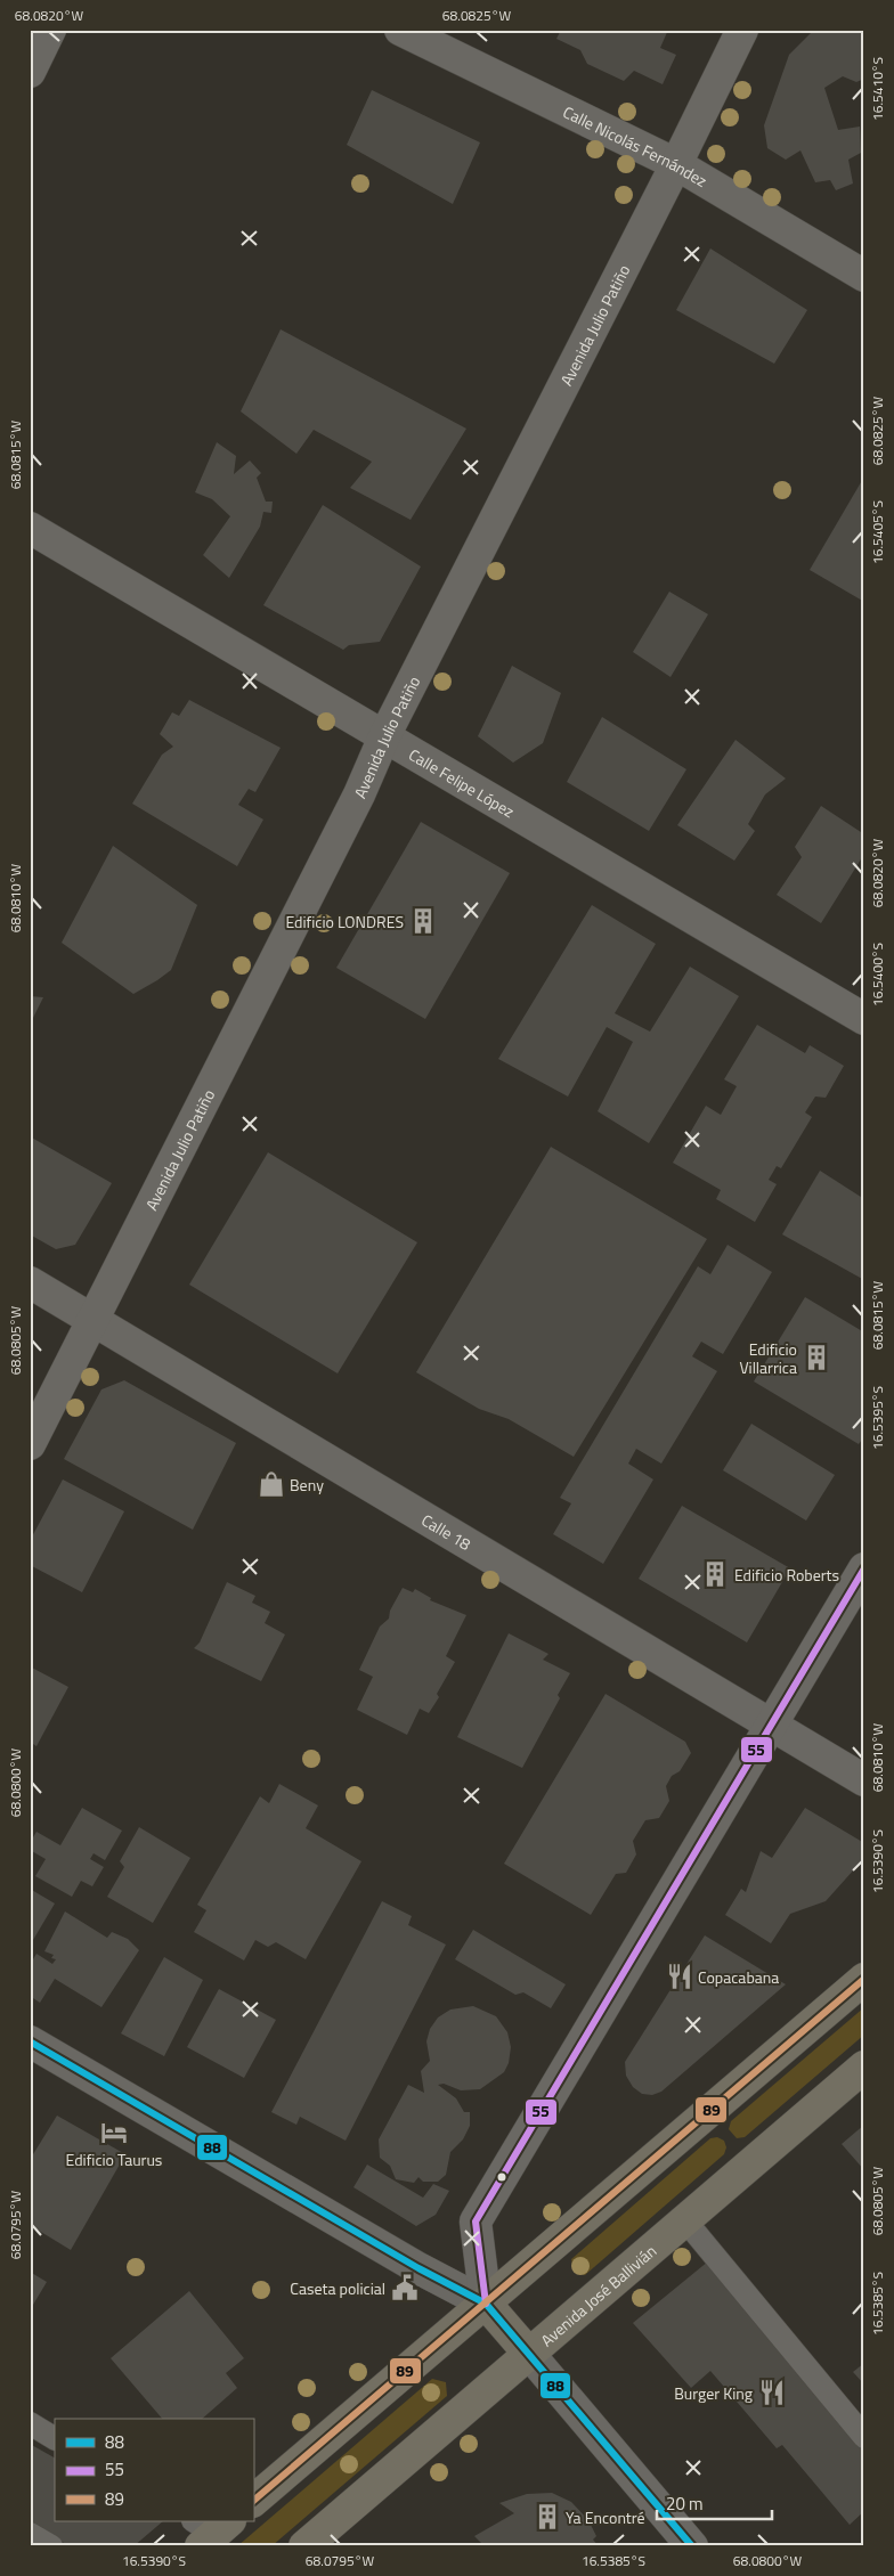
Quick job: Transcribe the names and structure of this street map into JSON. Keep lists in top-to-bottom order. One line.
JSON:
{"streets":{"main road":["Avenida José Ballivián"],"street":["Calle Nicolás Fernández","Avenida Julio Patiño","Calle Felipe López","Calle 18"]},"crossings":[["Calle Nicolás Fernández","Avenida Julio Patiño"],["Avenida Julio Patiño","Calle Felipe López"],["Avenida Julio Patiño","Calle 18"]],"places":{"building":["Edificio LONDRES","Edificio Villarrica","Edificio Roberts","Ya Encontré"],"shop":["Beny"],"restaurant":["Copacabana","Burger King"],"hotel":["Edificio Taurus"],"public building":["Caseta policial"]},"lines":["transit line 55","transit line 89","transit line 88"],"legend":["88","55","89"],"scale_bar":"20 m","coordinates":["68.0820°W","68.0825°W","16.5410°S","68.0815°W","16.5405°S","68.0810°W","16.5400°S","68.0805°W","16.5395°S","68.0800°W","16.5390°S","68.0795°W","16.5385°S"]}
